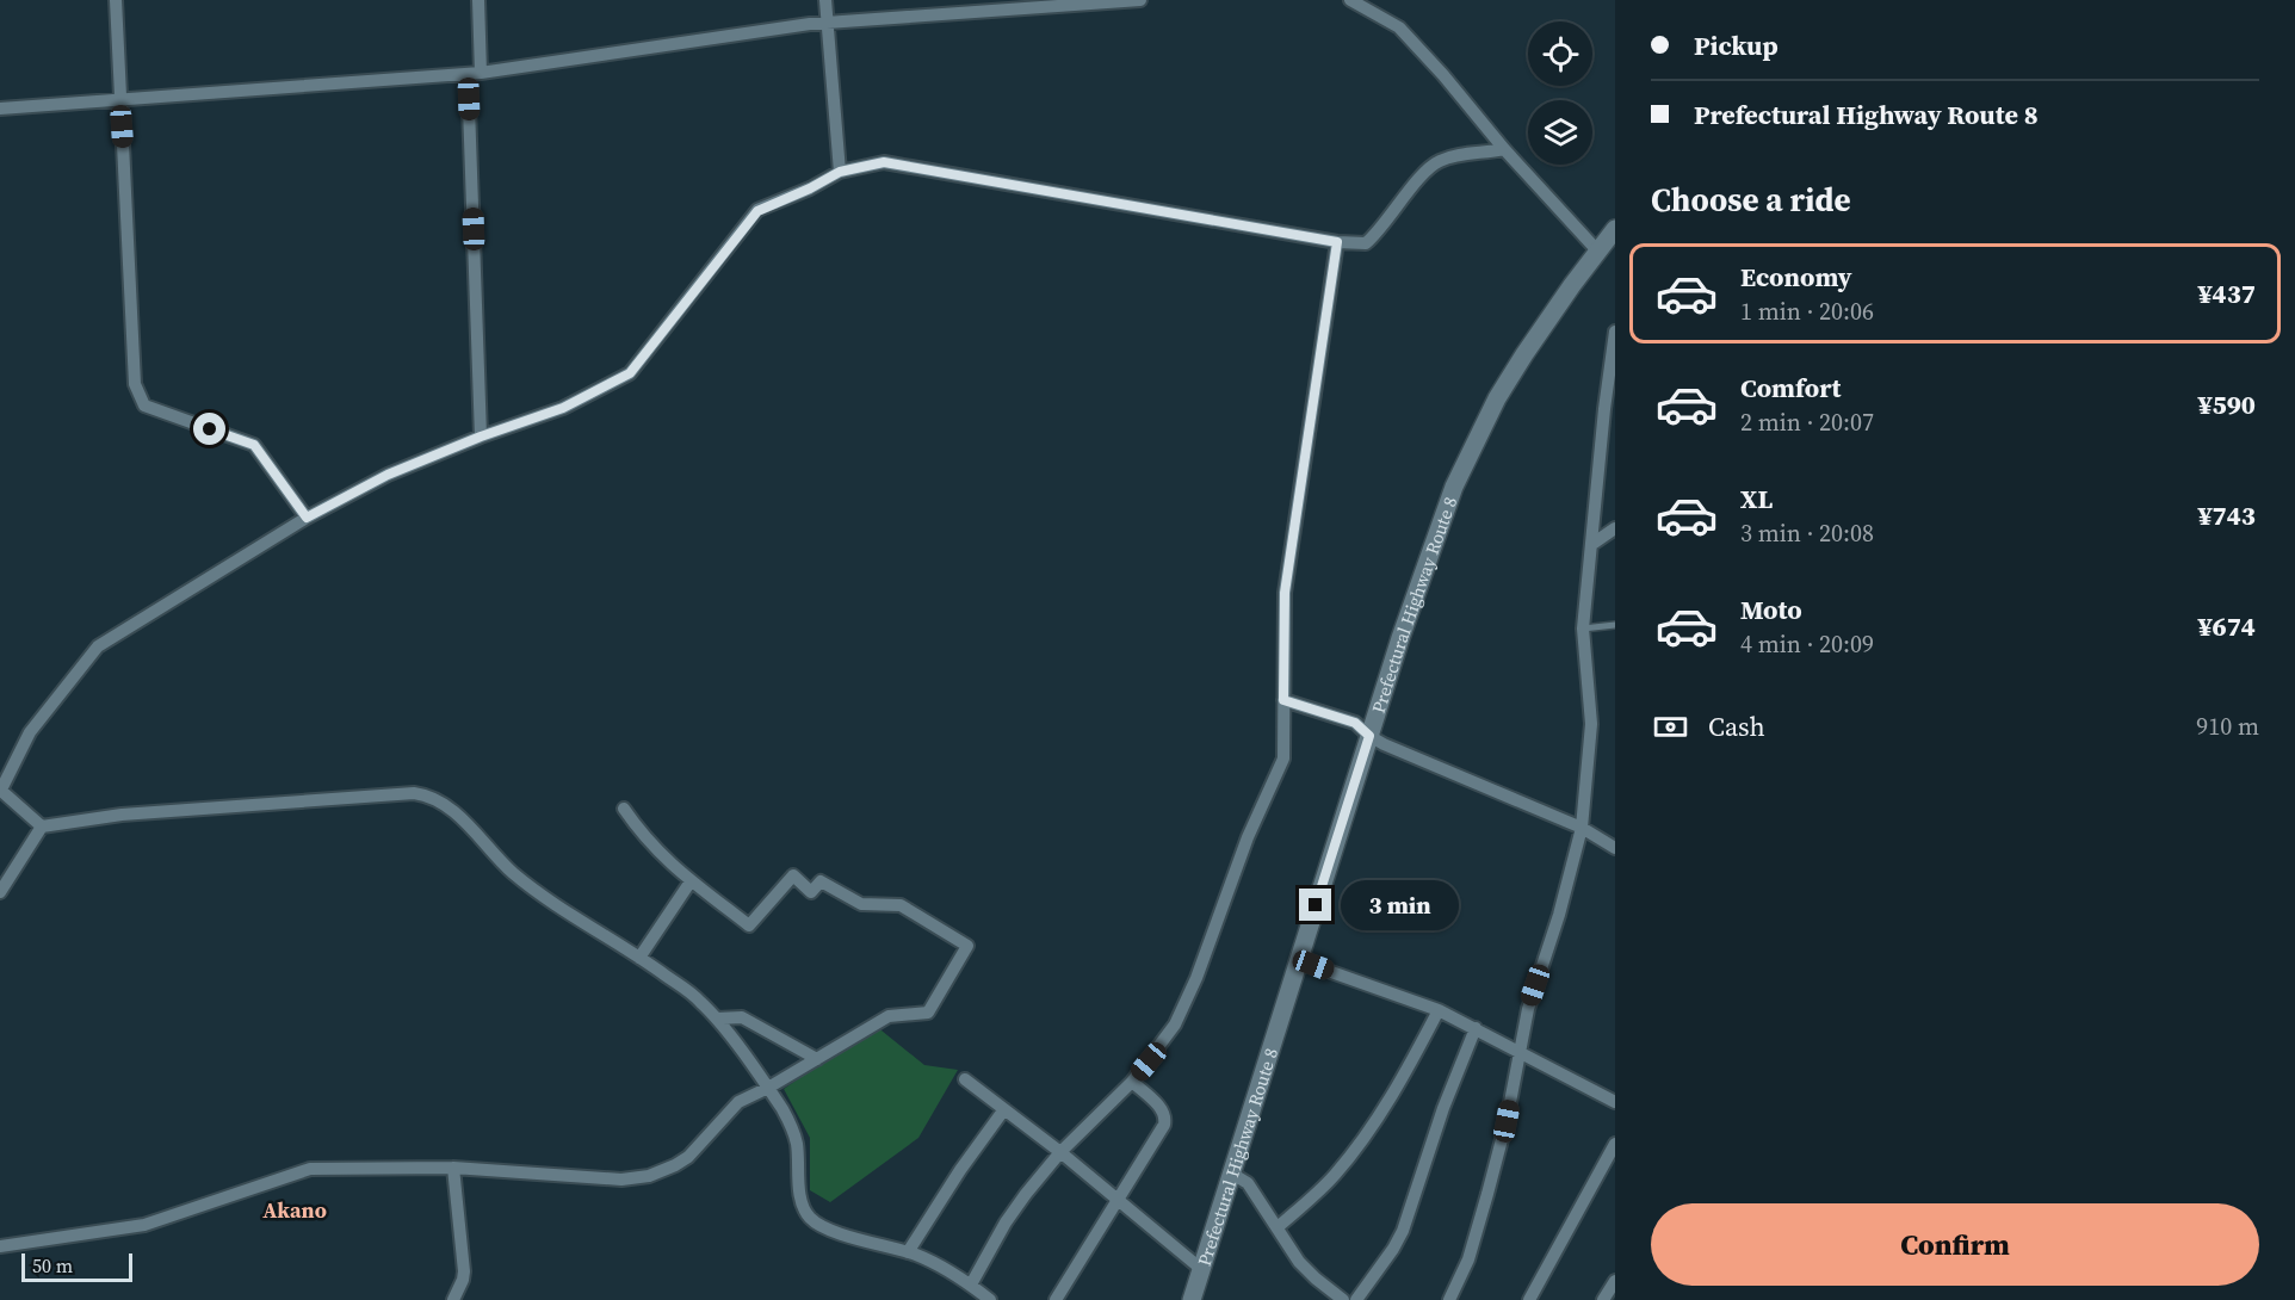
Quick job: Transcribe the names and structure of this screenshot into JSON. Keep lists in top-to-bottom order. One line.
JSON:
{"streets":{"main road":["Prefectural Highway Route 8"]},"districts":["Akano"],"scale_bar":"50 m","page":{"banner":["Pickup","Prefectural Highway Route 8"],"heading":"Choose a ride","list":[{"name":"Economy","note":"1 min · 20:06","value":"¥437"},{"name":"Comfort","note":"2 min · 20:07","value":"¥590"},{"name":"XL","note":"3 min · 20:08","value":"¥743"},{"name":"Moto","note":"4 min · 20:09","value":"¥674"}],"pay":["Cash","910 m"],"bubble":"3 min","buttons":"Confirm","scale":"50 m"}}
